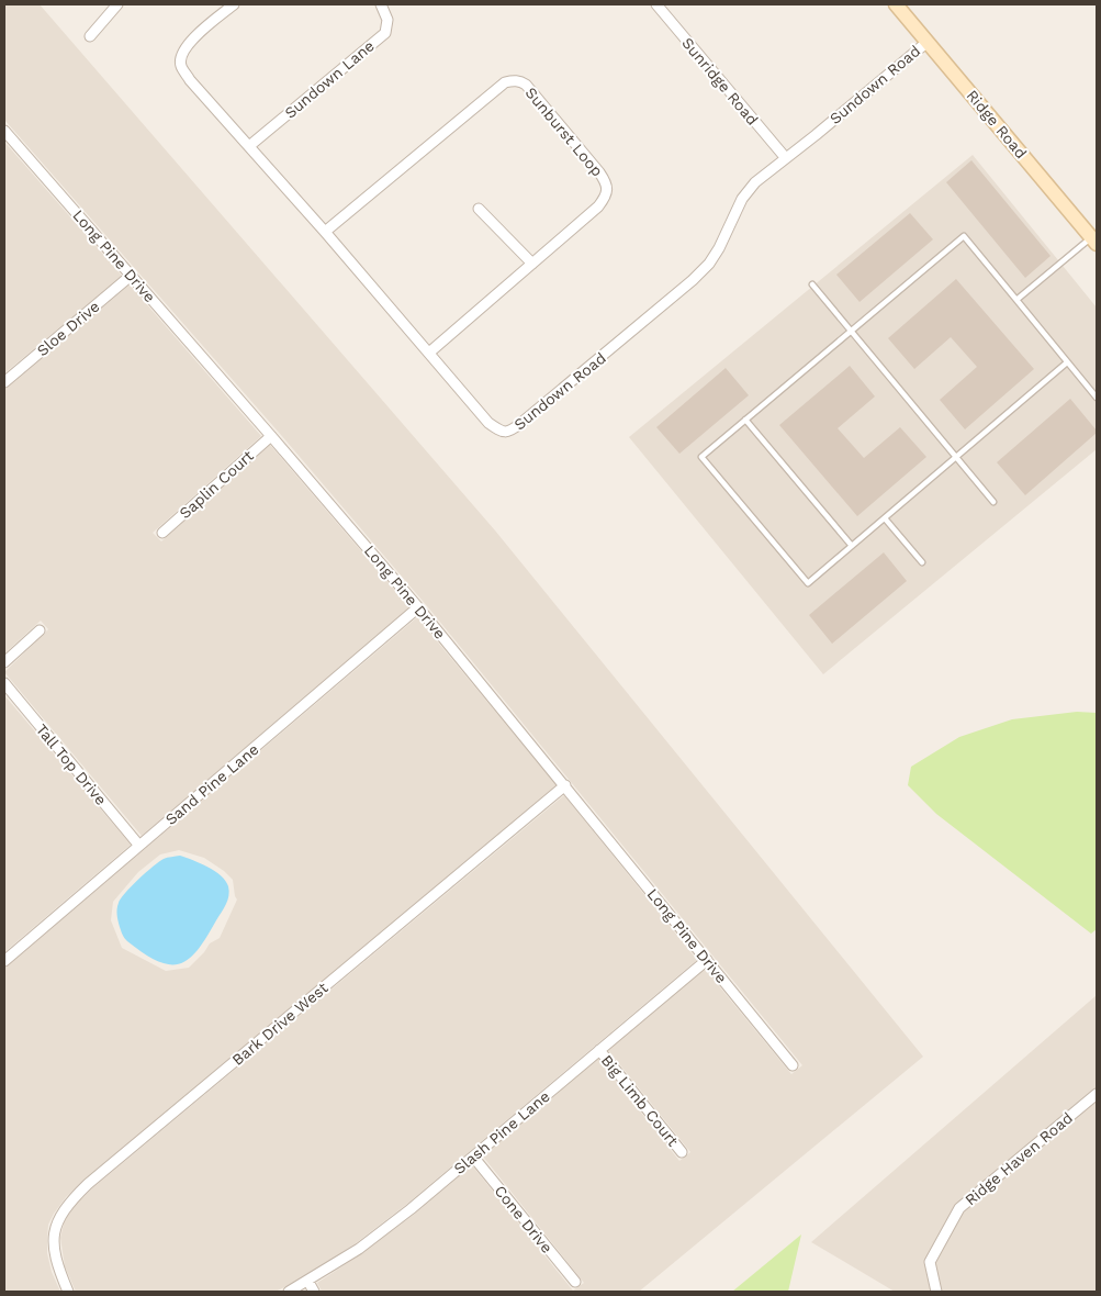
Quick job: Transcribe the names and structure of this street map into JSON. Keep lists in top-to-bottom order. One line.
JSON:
{"streets":{"street":["Sundown Lane","Sunridge Road","Sundown Road","Ridge Road","Sunburst Loop","Long Pine Drive","Sloe Drive","Saplin Court","Tall Top Drive","Sand Pine Lane","Bark Drive West","Big Limb Court","Slash Pine Lane","Ridge Haven Road","Cone Drive"]},"crossings":[["Sundown Lane","Sundown Road"],["Sunridge Road","Sundown Road"],["Sundown Road","Ridge Road"],["Sundown Road","Sunburst Loop"],["Long Pine Drive","Sloe Drive"],["Long Pine Drive","Saplin Court"],["Long Pine Drive","Sand Pine Lane"],["Long Pine Drive","Bark Drive West"],["Long Pine Drive","Slash Pine Lane"],["Tall Top Drive","Sand Pine Lane"],["Big Limb Court","Slash Pine Lane"],["Slash Pine Lane","Cone Drive"]]}
